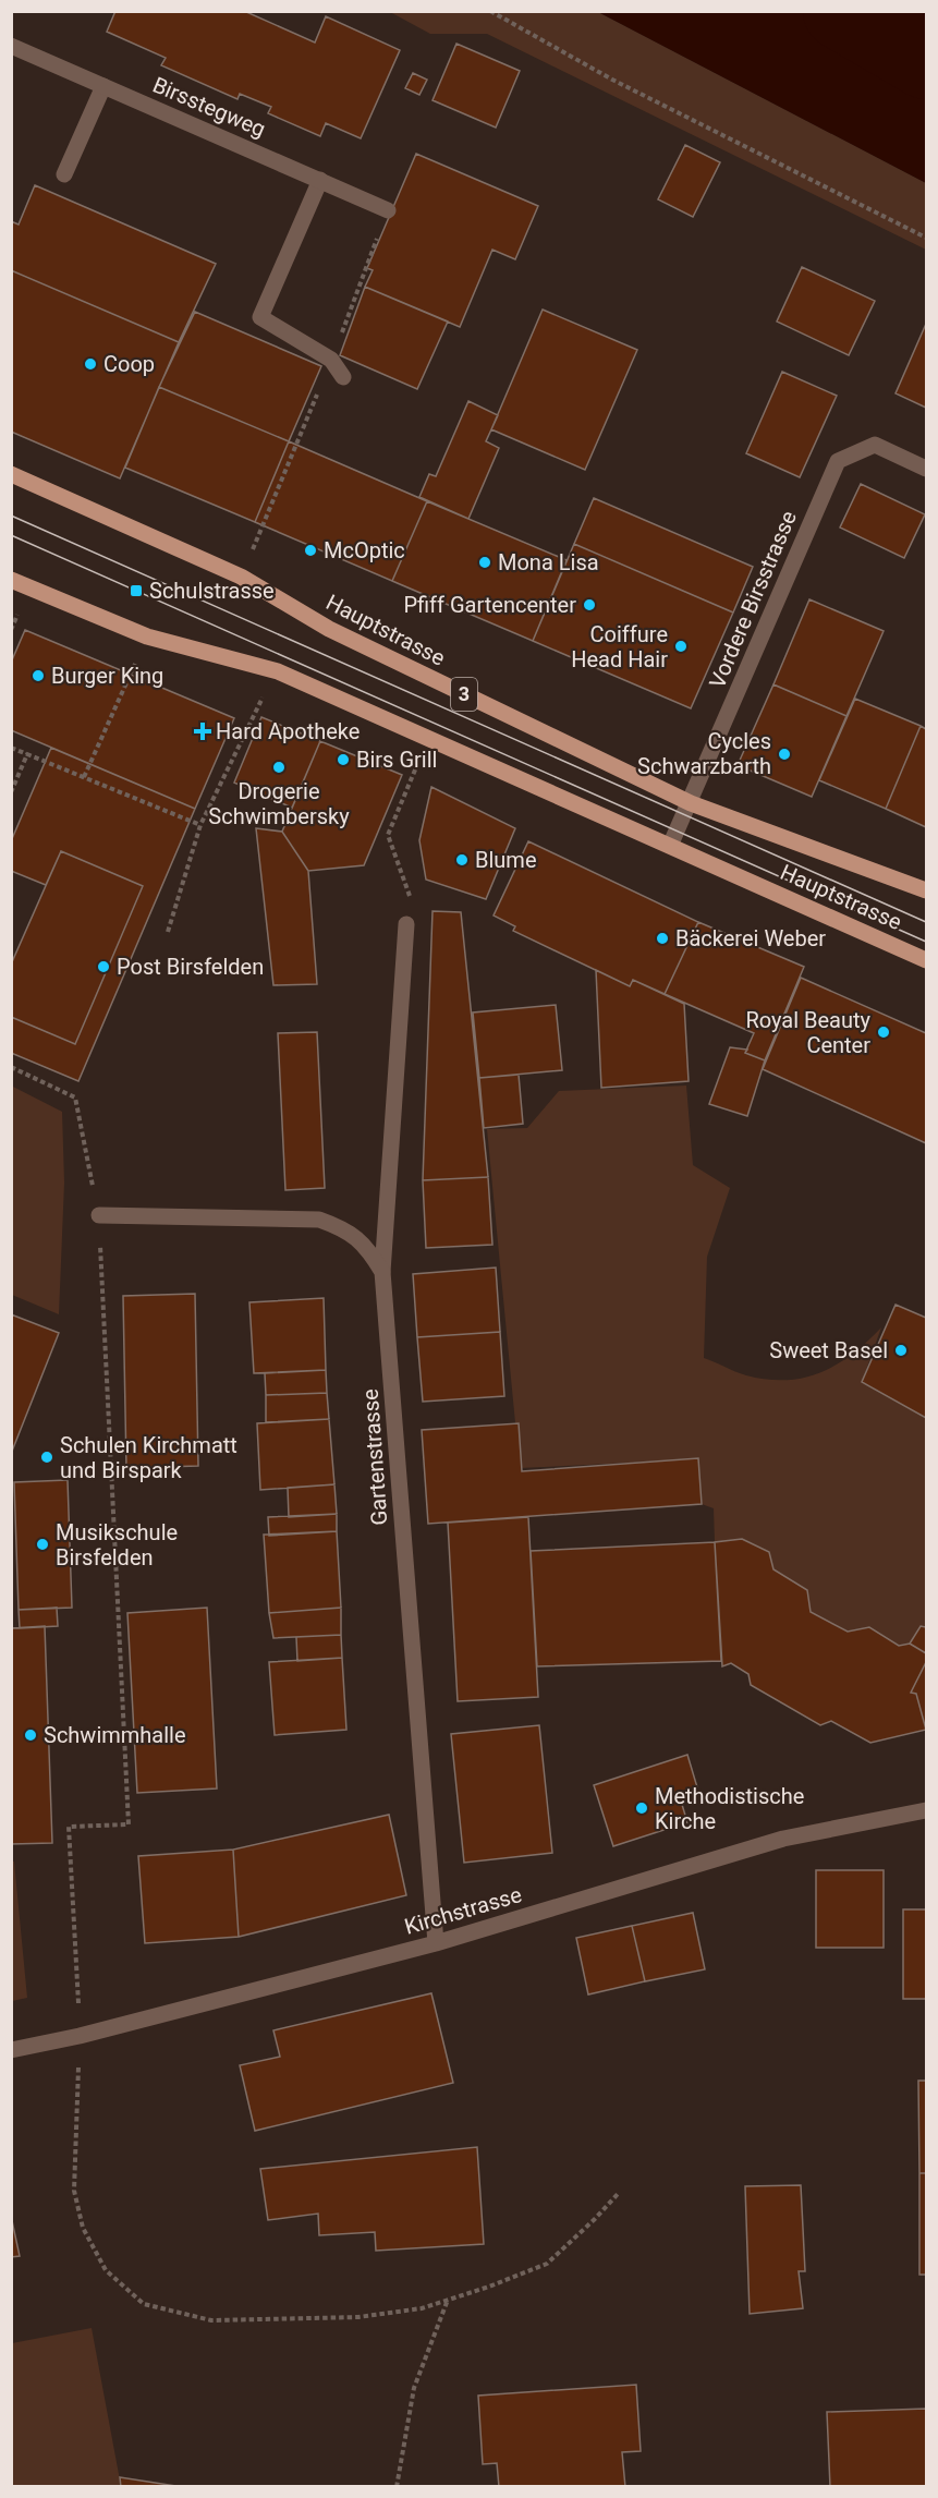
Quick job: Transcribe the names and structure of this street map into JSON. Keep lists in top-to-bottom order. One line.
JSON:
{"streets":{"main road":["Hauptstrasse","3"],"street":["Birsstegweg","Vordere Birsstrasse","Gartenstrasse","Kirchstrasse"]},"crossings":[["Vordere Birsstrasse","Hauptstrasse"],["Gartenstrasse","Kirchstrasse"]],"places":{"other":["Coop","McOptic","Mona Lisa","Pfiff Gartencenter","Coiffure Head Hair","Burger King","Cycles Schwarzbarth","Birs Grill","Drogerie Schwimbersky","Blume","Bäckerei Weber","Post Birsfelden","Royal Beauty Center","Sweet Basel","Schulen Kirchmatt und Birspark","Musikschule Birsfelden","Schwimmhalle","Methodistische Kirche"],"transit":["Schulstrasse"],"health":["Hard Apotheke"]}}
